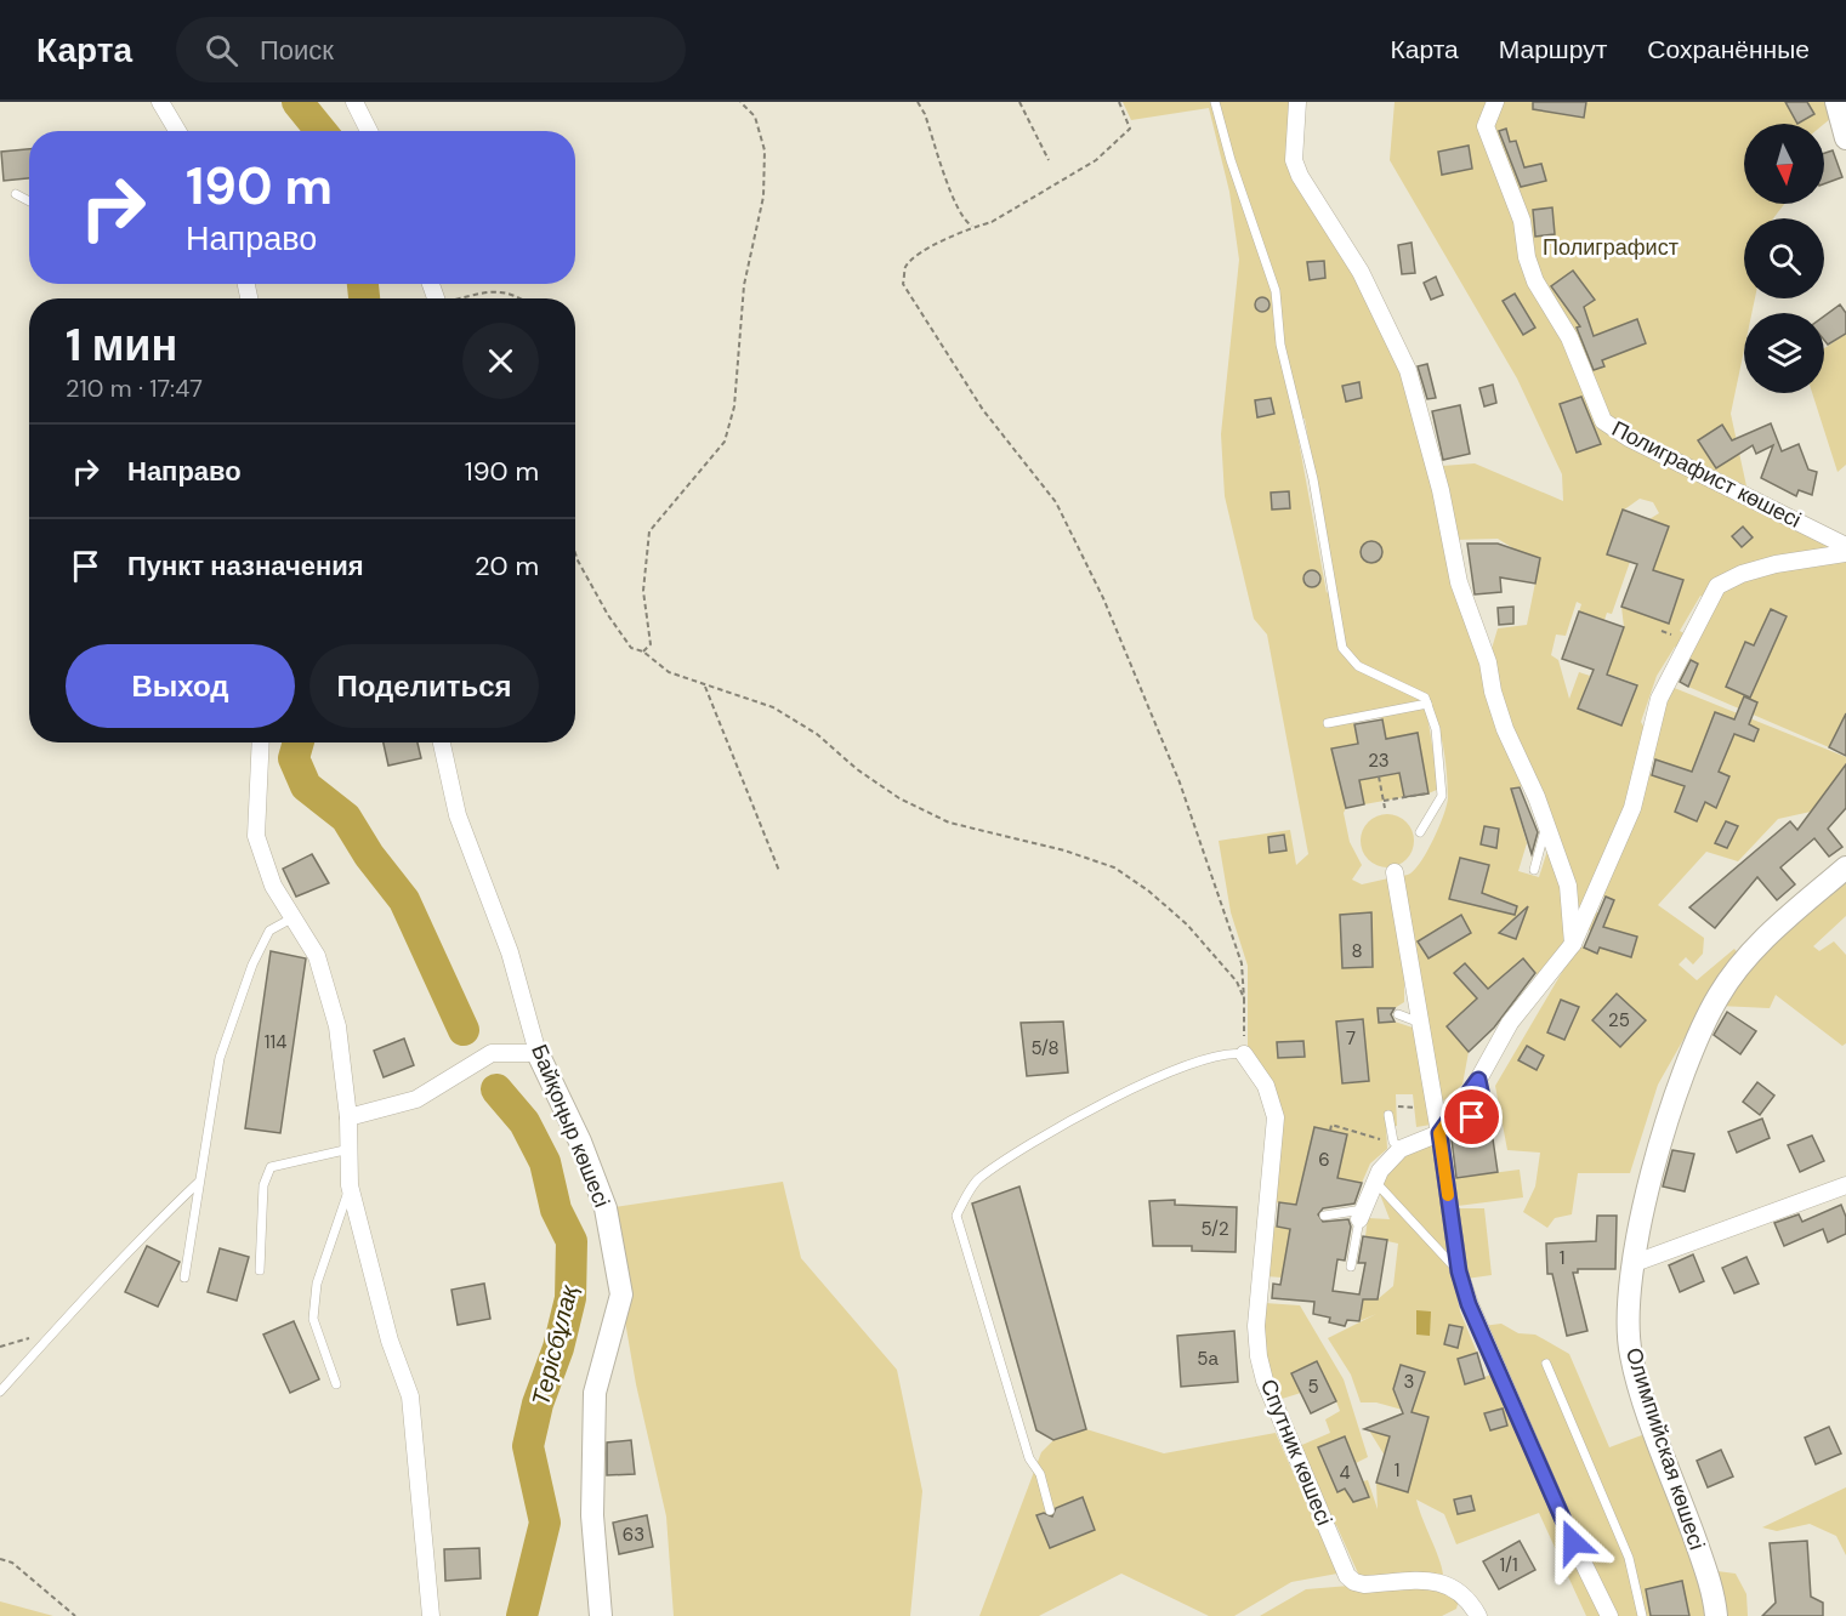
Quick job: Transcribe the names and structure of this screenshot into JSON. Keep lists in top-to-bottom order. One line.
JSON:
{"streets":{"street":["Полиграфист көшесі","Байқоңыр көшесі","Олимпийская көшесі","Спутник көшесі"]},"water":["Терісбұлақ"],"parks":["Полиграфист"],"house_numbers":["23","8","25","7","114","5/8","6","5/2","1","5а","3","5","1","4","63","1/1"],"north":"bottom","page":{"header":"Карта","search":"Поиск","nav":["Карта","Маршрут","Сохранённые"],"turn":["190 m","Направо"],"heading":["1 мин","210 m · 17:47"],"list":[{"name":"Направо","value":"190 m"},{"name":"Пункт назначения","value":"20 m"}],"buttons":["Выход","Поделиться"]}}
